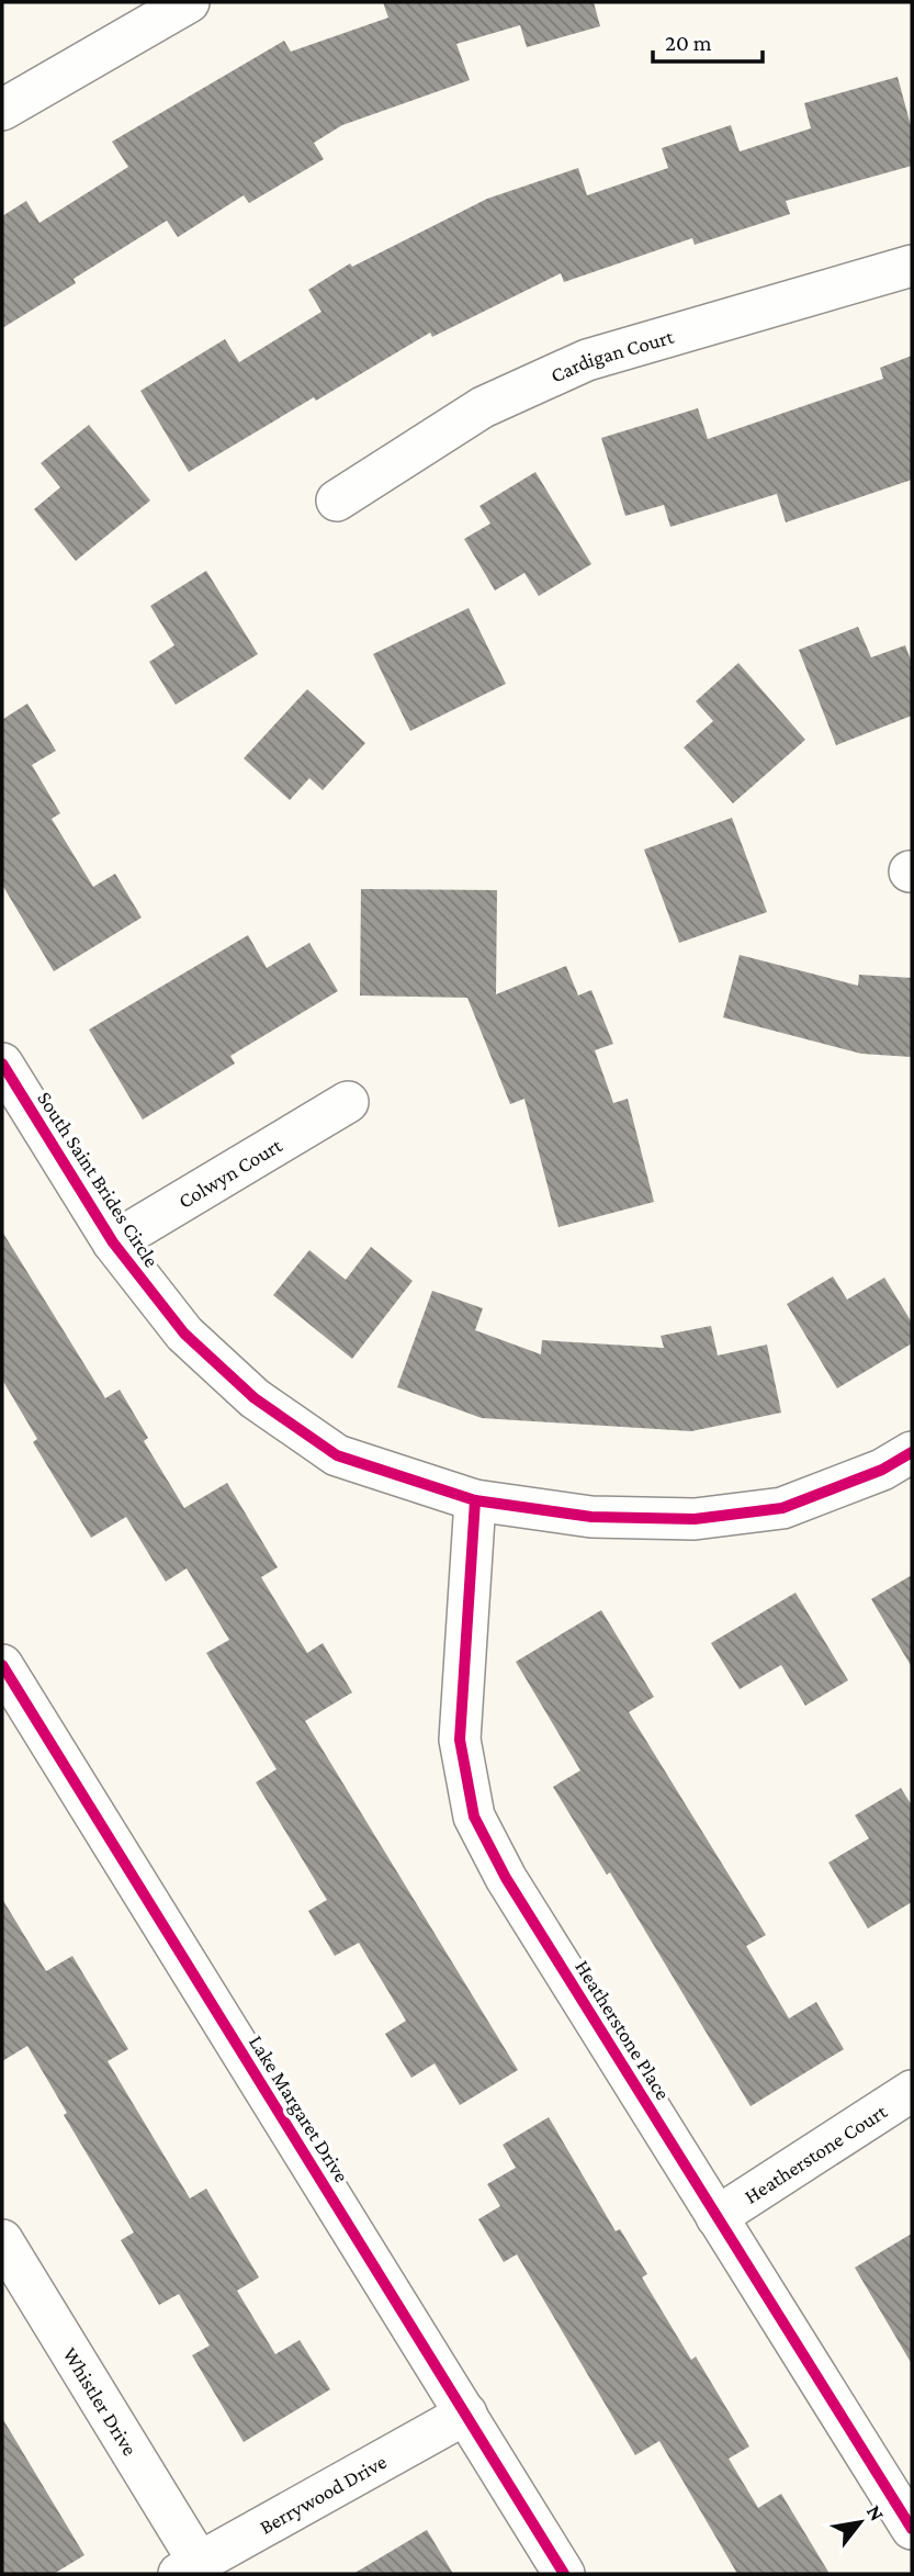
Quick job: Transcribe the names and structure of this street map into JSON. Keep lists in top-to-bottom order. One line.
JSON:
{"streets":{"street":["Cardigan Court","Colwyn Court","South Saint Brides Circle","Heatherstone Place","Lake Margaret Drive","Heatherstone Court","Whistler Drive","Berrywood Drive"]},"crossings":[["Colwyn Court","South Saint Brides Circle"],["South Saint Brides Circle","Heatherstone Place"],["Heatherstone Place","Heatherstone Court"],["Lake Margaret Drive","Berrywood Drive"],["Whistler Drive","Berrywood Drive"]],"scale_bar":"20 m","north":"top right"}
